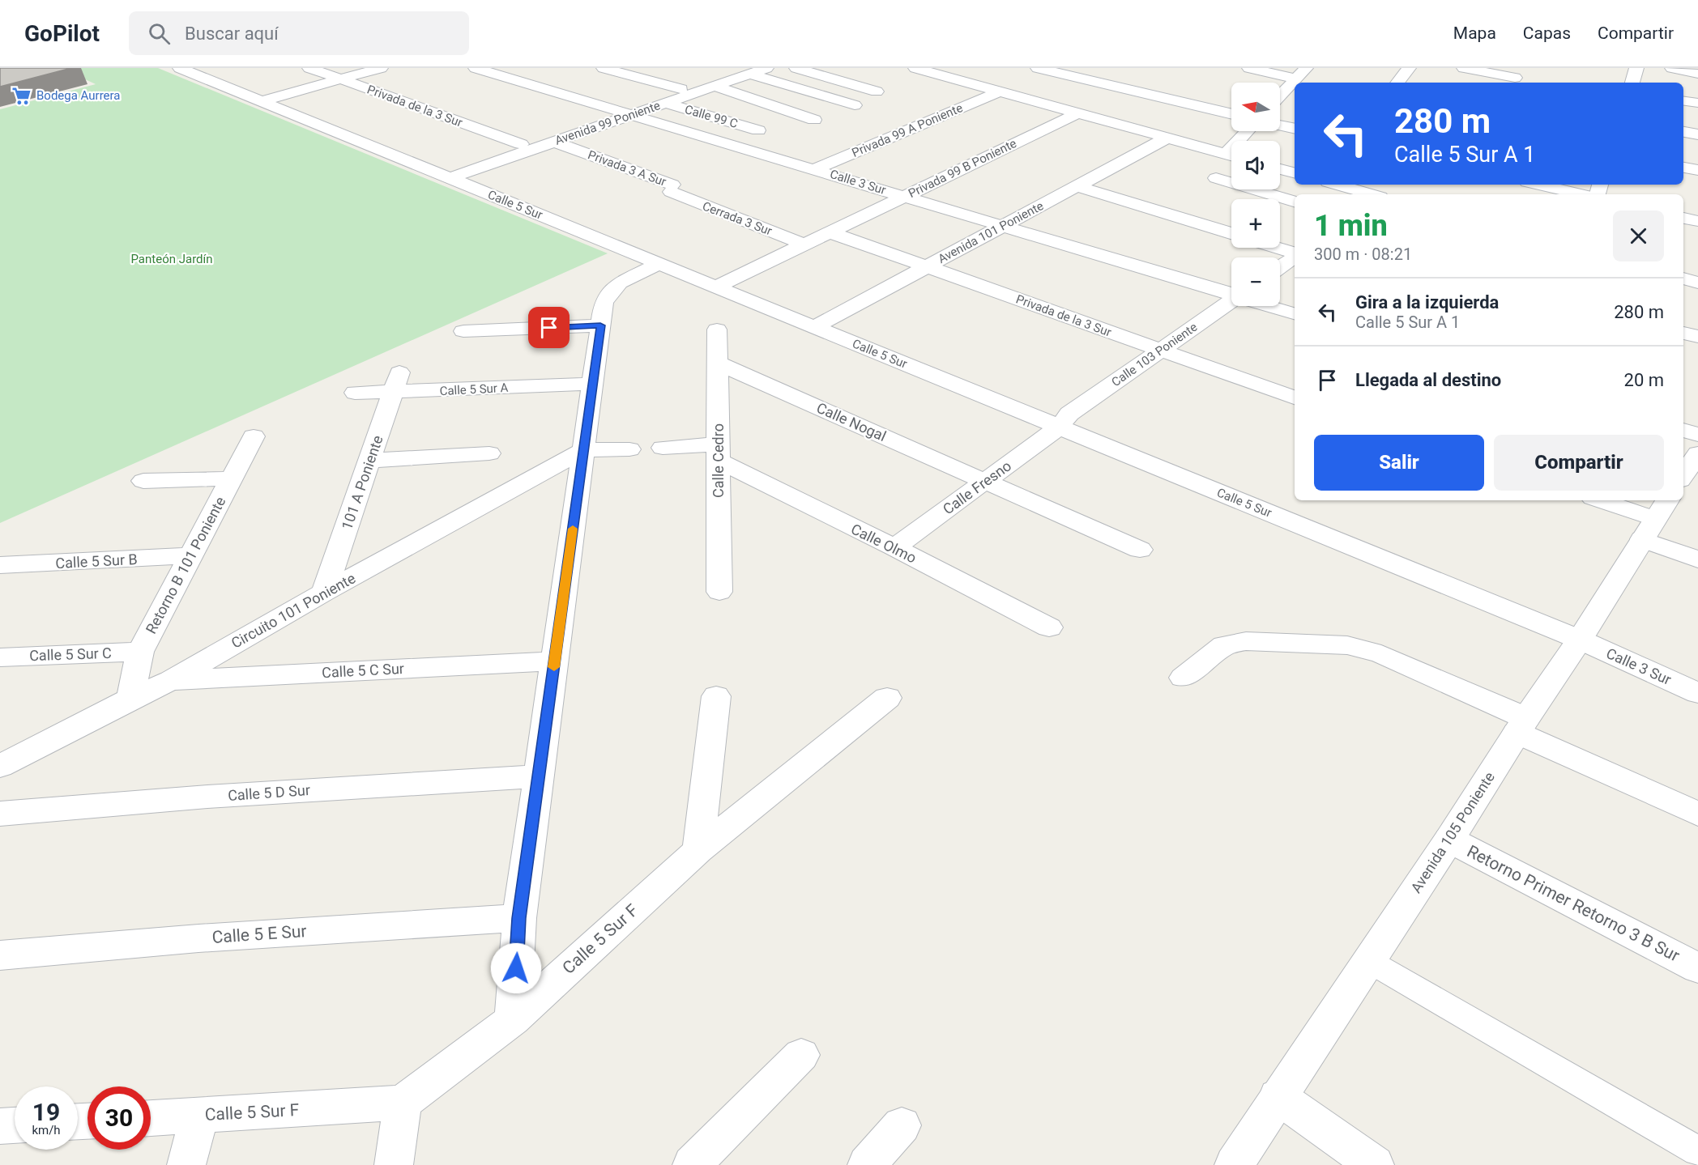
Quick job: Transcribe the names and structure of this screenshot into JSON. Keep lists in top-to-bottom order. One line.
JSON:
{"streets":{"street":["Privada de la 3 Sur","Calle 99 C","Avenida 99 Poniente","Privada 99 A Poniente","Privada 3 A Sur","Privada 99 B Poniente","Calle 3 Sur","Calle 5 Sur","Cerrada 3 Sur","Avenida 101 Poniente","Calle 103 Poniente","Calle 5 Sur A","Calle Nogal","Calle Cedro","101 A Poniente","Calle Fresno","Calle Olmo","Calle 5 Sur B","Retorno B 101 Poniente","Circuito 101 Poniente","Calle 5 Sur C","Calle 5 C Sur","Calle 5 D Sur","Avenida 105 Poniente","Retorno Primer Retorno 3 B Sur","Calle 5 E Sur","Calle 5 Sur F"]},"crossings":[["Privada de la 3 Sur","Avenida 99 Poniente"],["Privada de la 3 Sur","Privada 99 B Poniente"],["Privada de la 3 Sur","Avenida 101 Poniente"],["Privada de la 3 Sur","Calle 103 Poniente"],["Calle 99 C","Avenida 99 Poniente"],["Avenida 99 Poniente","Privada 3 A Sur"],["Avenida 99 Poniente","Calle 3 Sur"],["Avenida 99 Poniente","Calle 5 Sur"],["Privada 99 A Poniente","Calle 3 Sur"],["Privada 3 A Sur","Cerrada 3 Sur"],["Privada 99 B Poniente","Calle 3 Sur"],["Privada 99 B Poniente","Calle 5 Sur"],["Privada 99 B Poniente","Cerrada 3 Sur"],["Calle 3 Sur","Calle 5 Sur"],["Calle 3 Sur","Avenida 101 Poniente"],["Calle 3 Sur","Avenida 105 Poniente"],["Calle 5 Sur","Avenida 101 Poniente"],["Calle 5 Sur","Calle 103 Poniente"],["Calle 5 Sur","Calle Fresno"],["Calle 5 Sur","Avenida 105 Poniente"],["Calle 103 Poniente","Calle Fresno"],["Calle 5 Sur A","101 A Poniente"],["Calle Nogal","Calle Cedro"],["Calle Nogal","Calle Fresno"],["Calle Cedro","Calle Olmo"],["101 A Poniente","Circuito 101 Poniente"],["Calle Fresno","Calle Olmo"],["Calle 5 Sur B","Retorno B 101 Poniente"],["Retorno B 101 Poniente","Circuito 101 Poniente"],["Retorno B 101 Poniente","Calle 5 Sur C"],["Circuito 101 Poniente","Calle 5 C Sur"],["Avenida 105 Poniente","Retorno Primer Retorno 3 B Sur"]],"parks":["Panteón Jardín"],"places":{"supermarket":["Bodega Aurrera"]},"north":"left","page":{"header":"GoPilot","search":"Buscar aquí","nav":["Mapa","Capas","Compartir"],"map_buttons":["+","−"],"turn":["280 m","Calle 5 Sur A 1"],"heading":["1 min","300 m · 08:21"],"list":[{"name":"Gira a la izquierda","note":"Calle 5 Sur A 1","value":"280 m"},{"name":"Llegada al destino","value":"20 m"}],"buttons":["Salir","Compartir"],"speed":"19 km/h","limit":"30"}}
